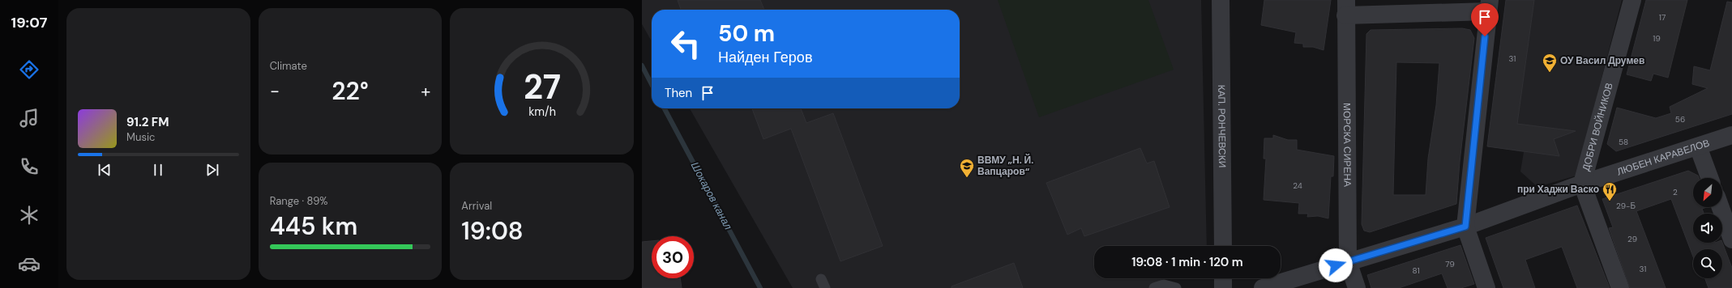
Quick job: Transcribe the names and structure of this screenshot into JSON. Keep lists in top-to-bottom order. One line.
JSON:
{"streets":{"street":["КАП. РОНЧЕВСКИ","ДОБРИ ВОЙНИКОВ","МОРСКА СИРЕНА","ЛЮБЕН КАРАВЕЛОВ"]},"crossings":[["ДОБРИ ВОЙНИКОВ","ЛЮБЕН КАРАВЕЛОВ"],["МОРСКА СИРЕНА","ЛЮБЕН КАРАВЕЛОВ"]],"water":["Шокаров канал"],"places":{"school or university":["ОУ Васил Друмев","ВВМУ „Н. Й. Вапцаров“"],"restaurant":["при Хаджи Васко"]},"house_numbers":["17","19","31","56","58","24","2","29-Б","29","79","31","81"],"north":"bottom left","page":{"tabs":"19:07","tile":["Climate",["Range · 89%","445 km"],["Arrival","19:08"]],"turn":["50 m","Найден Геров"],"heat":["−","22°","+"],"then":"Then","song":["91.2 FM","Music"],"limit":"30","trip":"19:08 · 1 min · 120 m","gauge":["27","km/h"]}}
